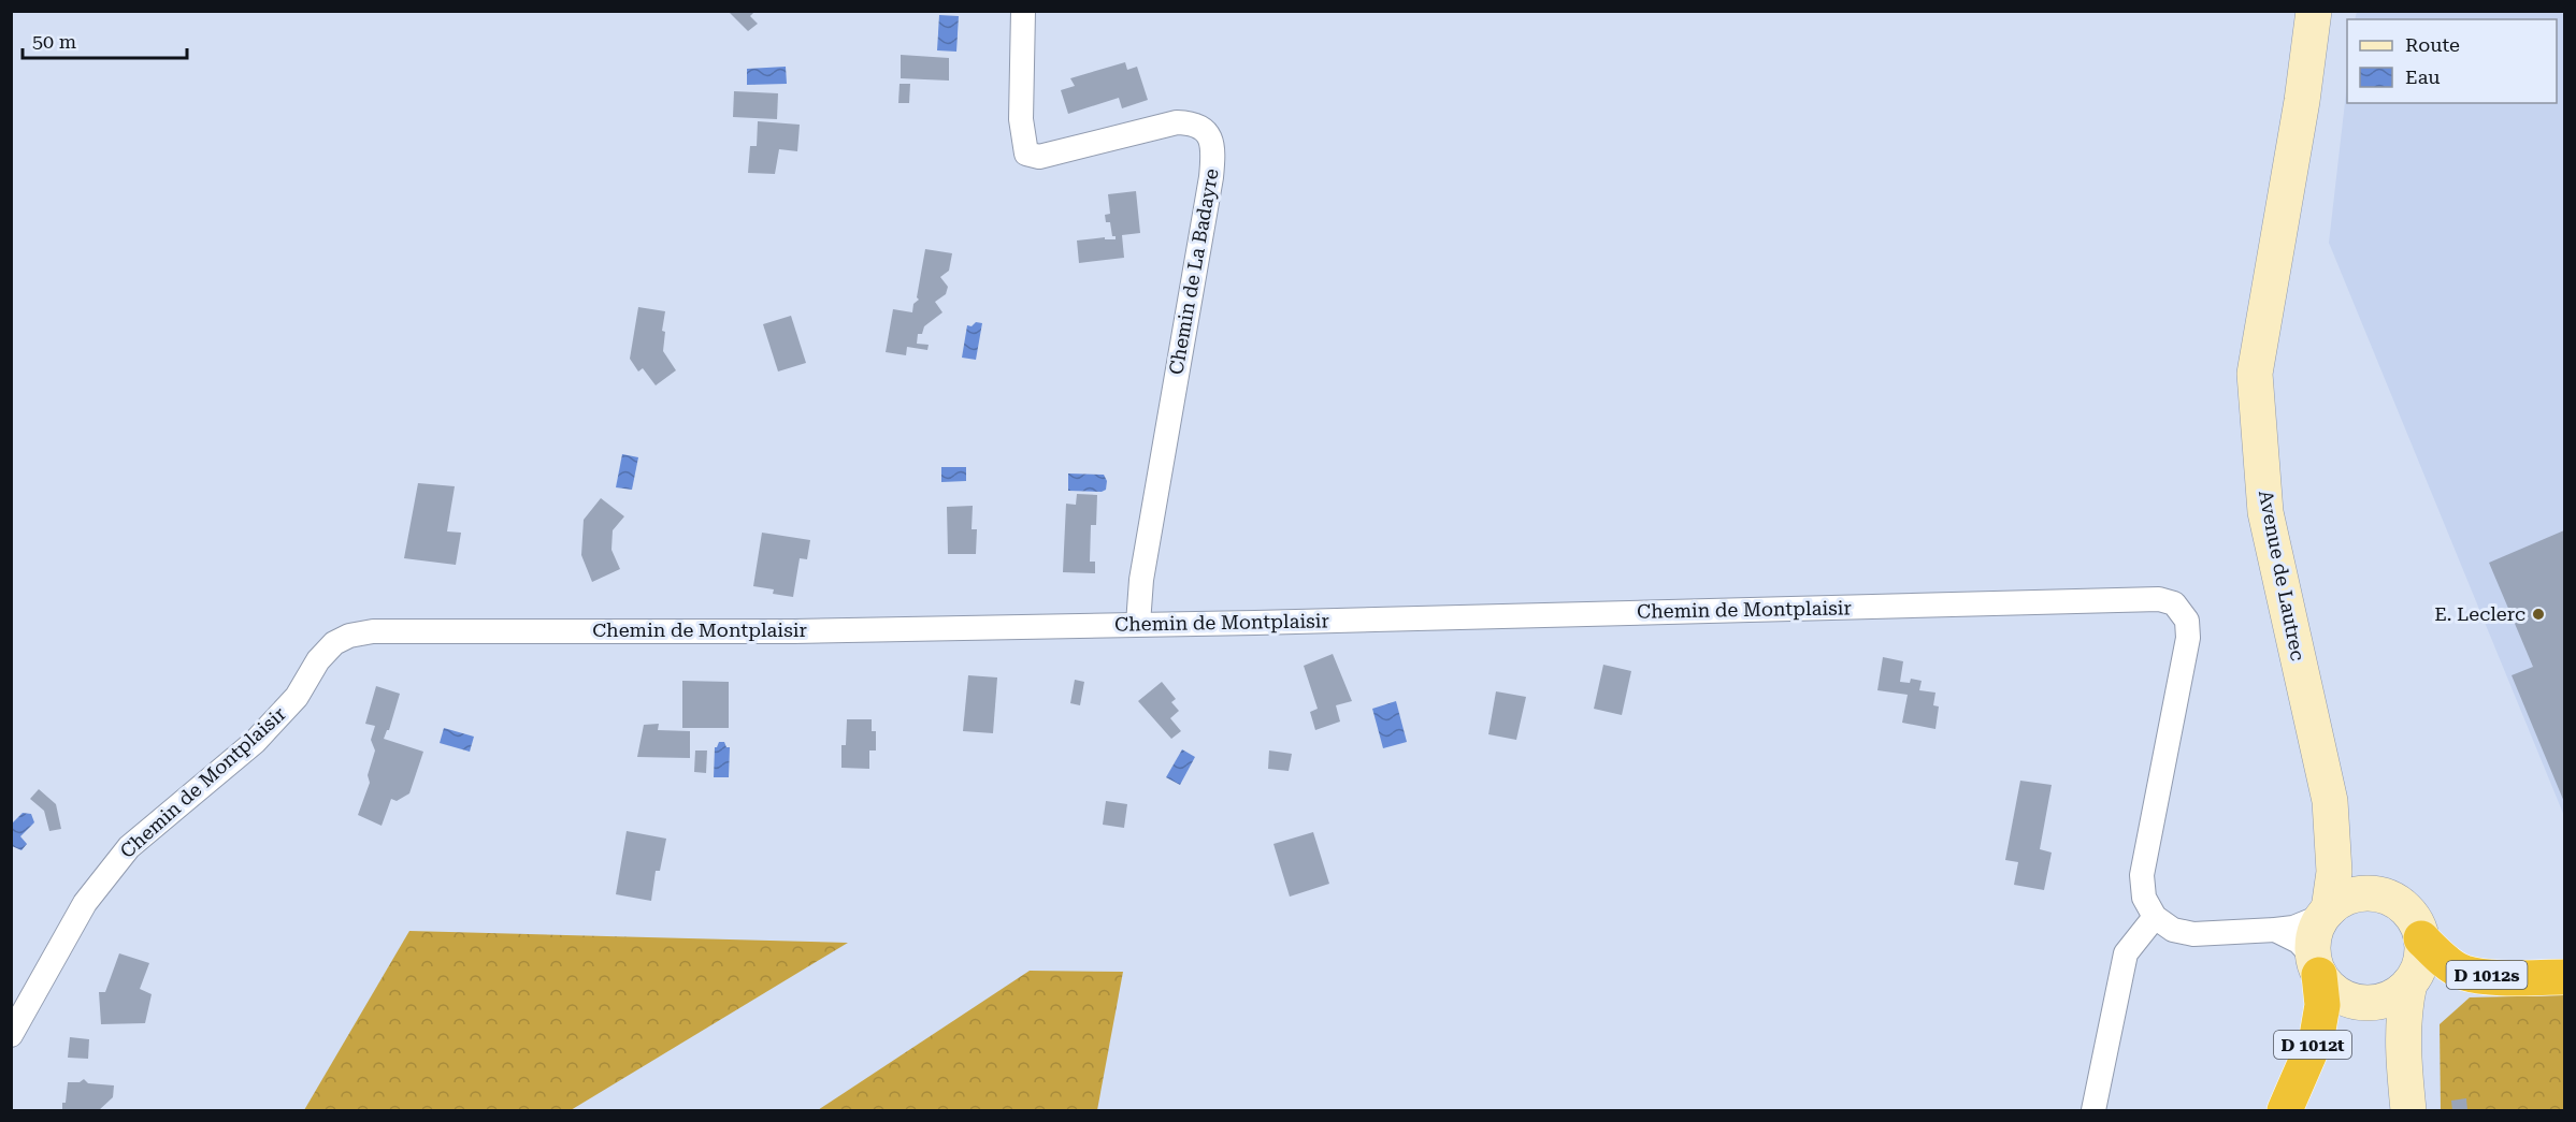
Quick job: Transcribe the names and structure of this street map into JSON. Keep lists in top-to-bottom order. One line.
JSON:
{"streets":{"highway":["D 1012s","D 1012t"],"main road":["Avenue de Lautrec"],"street":["Chemin de La Badayre","Chemin de Montplaisir"]},"crossings":[["Chemin de La Badayre","Chemin de Montplaisir"],["Avenue de Lautrec","D 1012s"],["Avenue de Lautrec","D 1012t"],["D 1012s","D 1012t"]],"places":["E. Leclerc"],"legend":["Route","Eau"],"scale_bar":"50 m"}
